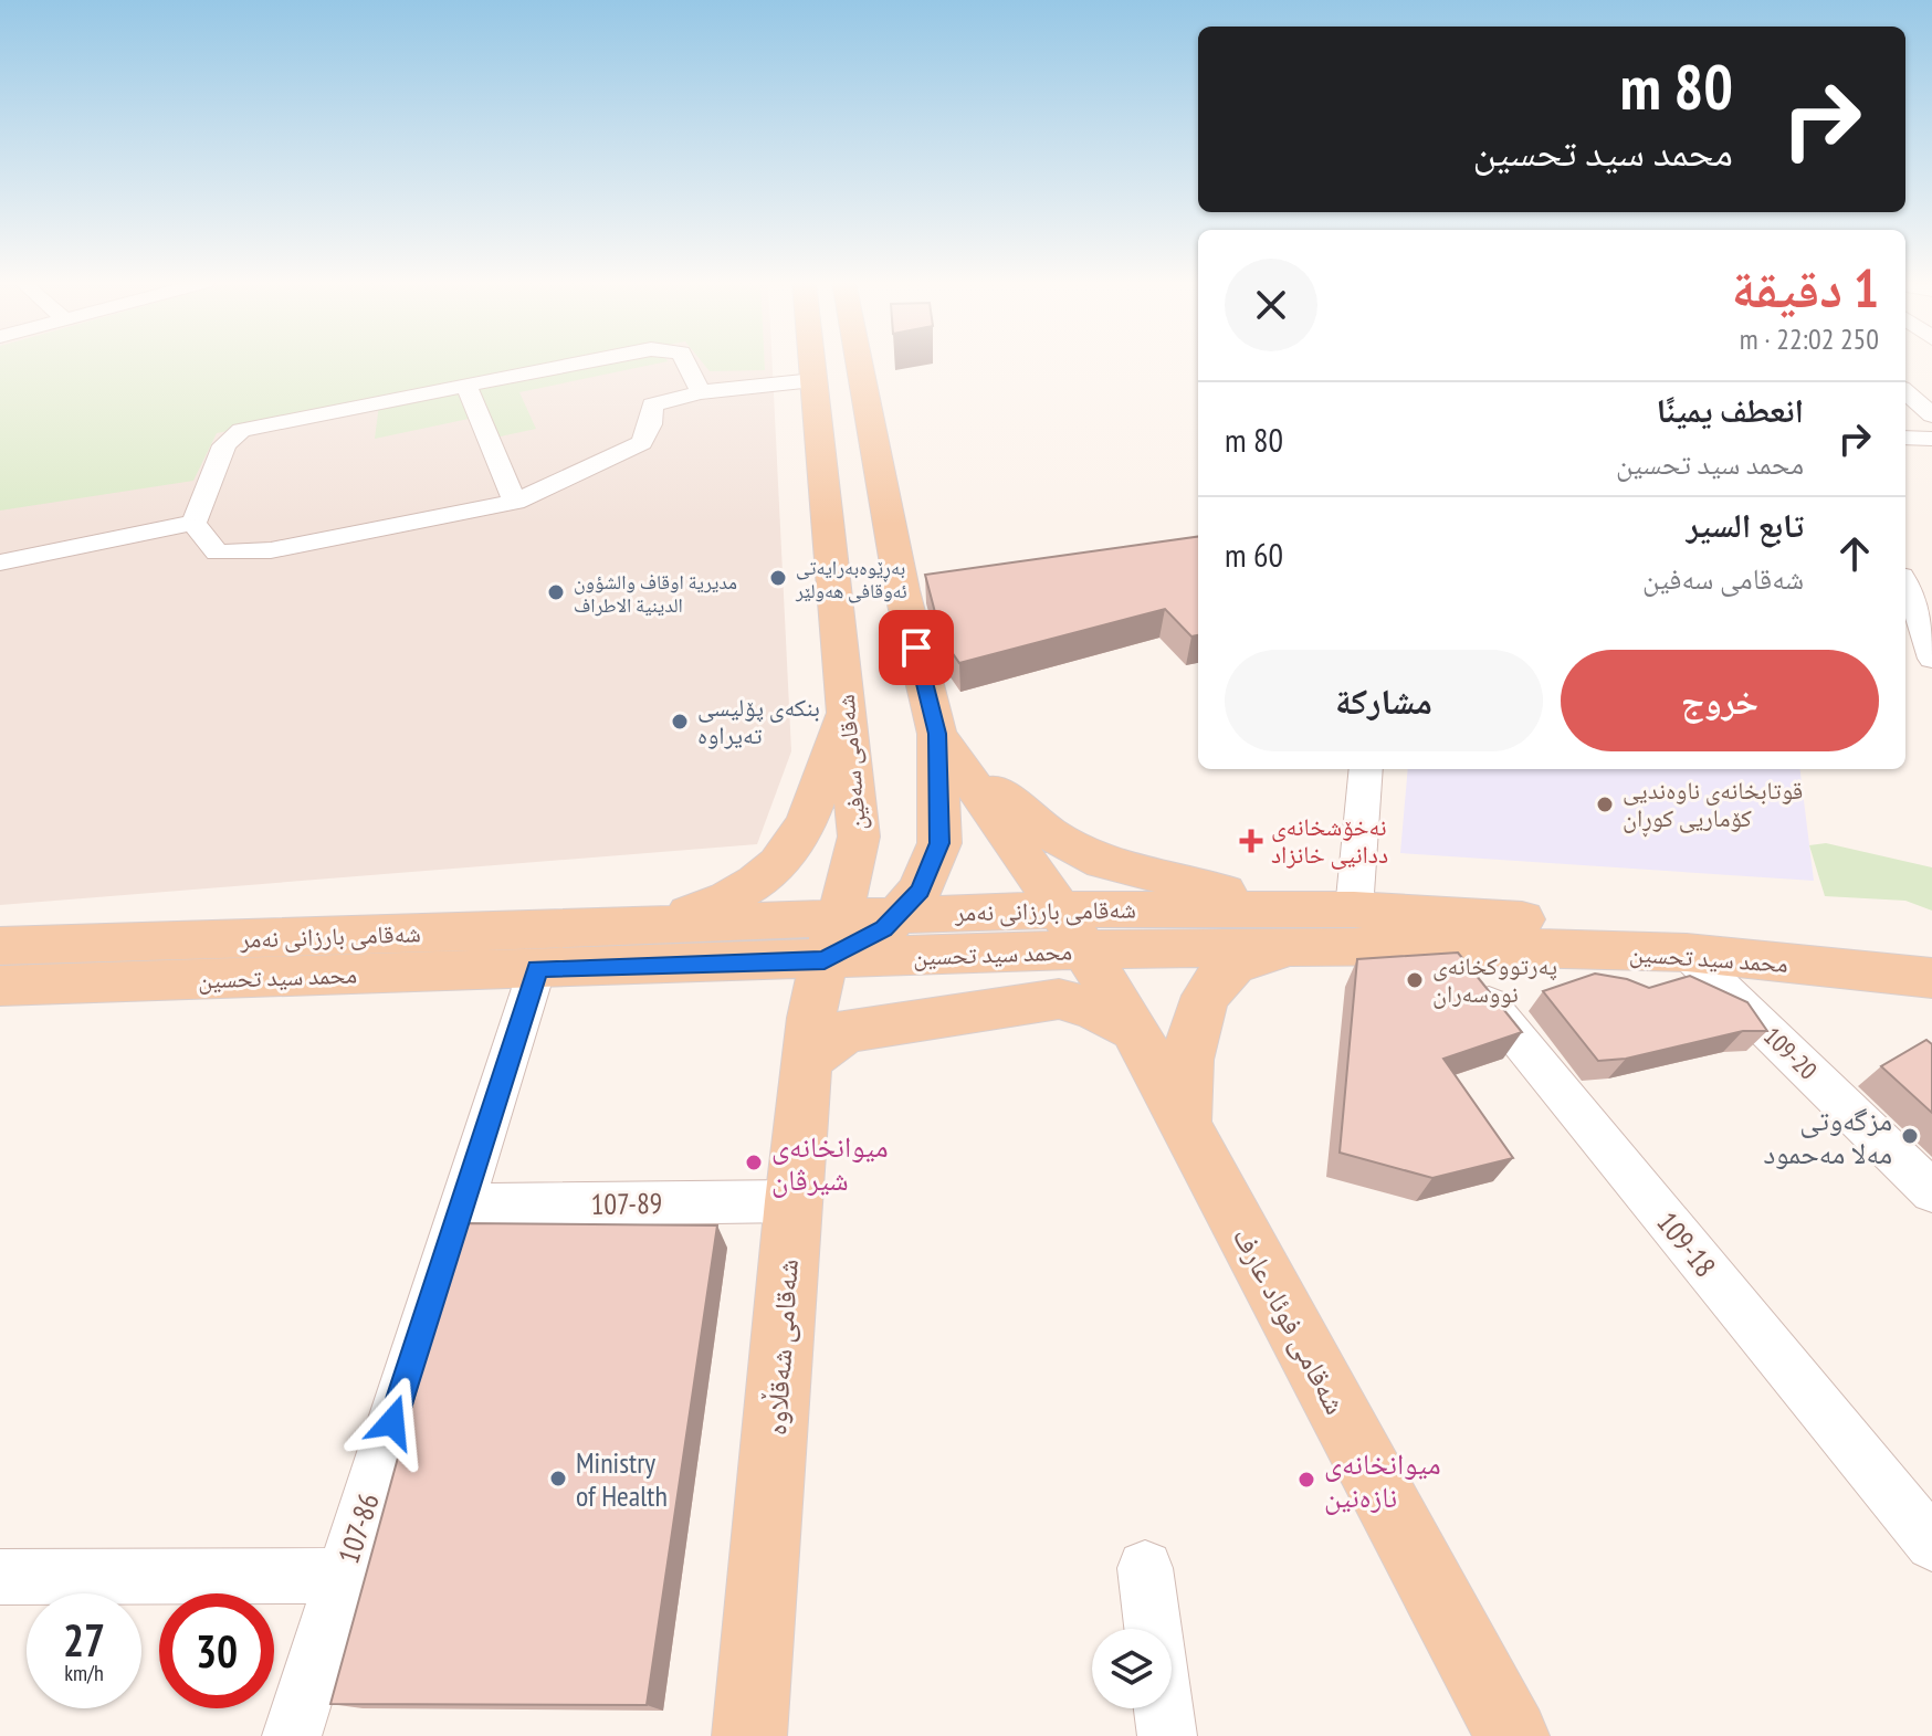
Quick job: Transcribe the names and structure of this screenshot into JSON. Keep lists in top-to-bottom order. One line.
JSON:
{"streets":{"main road":["شەقامی سەفین","شەقامی بارزانی نەمر","محمد سید تحسین","شەقامی فوئاد عارف","شەقامی شەقڵاوە"],"street":["109-20","107-89","109-18","107-86"]},"crossings":[["شەقامی سەفین","شەقامی بارزانی نەمر"],["شەقامی سەفین","محمد سید تحسین"],["شەقامی سەفین","شەقامی شەقڵاوە"],["شەقامی بارزانی نەمر","محمد سید تحسین"],["شەقامی بارزانی نەمر","شەقامی فوئاد عارف"],["شەقامی بارزانی نەمر","شەقامی شەقڵاوە"],["محمد سید تحسین","109-20"],["محمد سید تحسین","109-18"],["محمد سید تحسین","شەقامی فوئاد عارف"],["محمد سید تحسین","شەقامی شەقڵاوە"],["محمد سید تحسین","107-86"],["107-89","شەقامی شەقڵاوە"],["107-89","107-86"]],"places":{"other":["بەڕێوەبەرایەتی ئەوقافی هەولێر","مديرية اوقاف والشؤون الدينية الاطراف","بنکەی پۆلیسی تەیراوە","قوتابخانەی ناوەندیی کۆماریی کوڕان","پەرتووکخانەی نووسەران","مزگەوتی مەلا مەحمود","میوانخانەی شیرڤان","Ministry of Health","میوانخانەی نازەنین"],"health":["نەخۆشخانەی ددانیی خانزاد"]},"page":{"turn":["80 m","محمد سید تحسین"],"heading":["1 دقيقة","250 m · 22:02"],"list":[{"name":"انعطف يمينًا","note":"محمد سید تحسین","value":"80 m"},{"name":"تابع السير","note":"شەقامی سەفین","value":"60 m"}],"buttons":["خروج","مشاركة"],"speed":"27 km/h","limit":"30"}}
